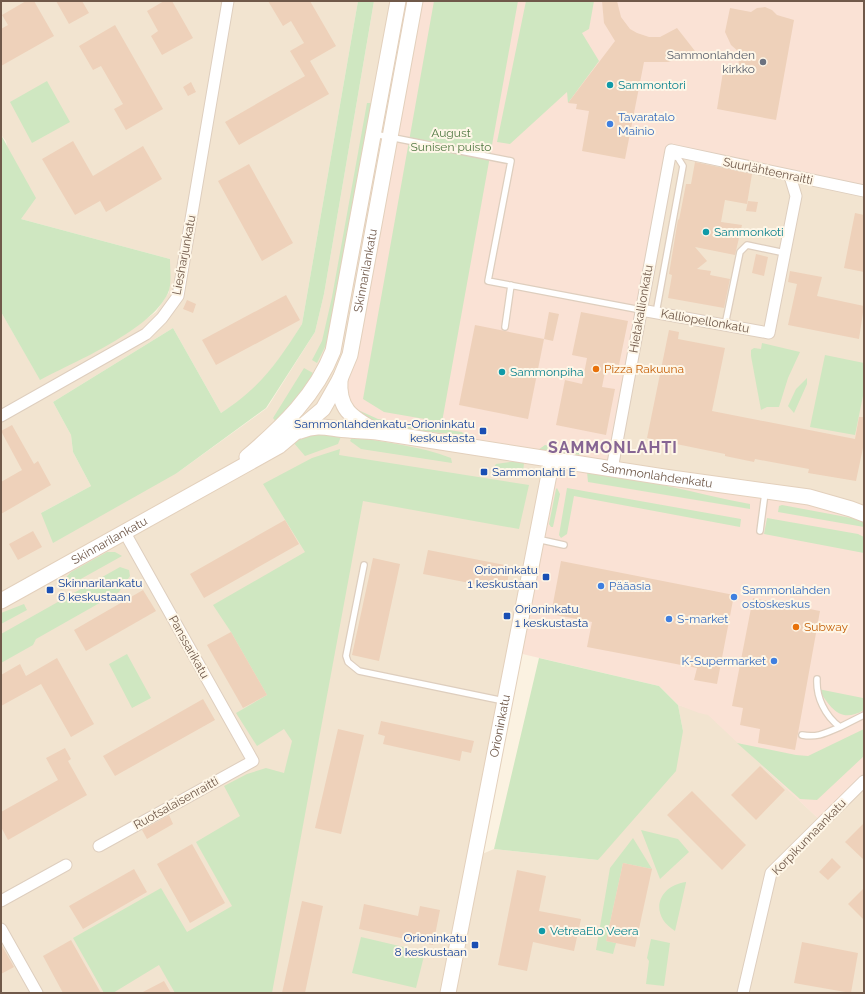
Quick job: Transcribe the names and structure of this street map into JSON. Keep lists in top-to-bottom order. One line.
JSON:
{"streets":{"main road":["Skinnarilankatu","Sammonlahdenkatu","Orioninkatu"],"street":["Suurlähteenraitti","Liesharjunkatu","Hietakallionkatu","Kalliopellonkatu","Panssarikatu","Ruotsalaisenraitti","Korpikunnaankatu"]},"crossings":[["Suurlähteenraitti","Hietakallionkatu"],["Skinnarilankatu","Sammonlahdenkatu"],["Skinnarilankatu","Panssarikatu"],["Hietakallionkatu","Kalliopellonkatu"],["Hietakallionkatu","Sammonlahdenkatu"],["Sammonlahdenkatu","Orioninkatu"],["Panssarikatu","Ruotsalaisenraitti"]],"districts":["SAMMONLAHTI"],"parks":["August Sunisen puisto"],"places":{"other":["Sammonlahden kirkko","Sammontori","Tavaratalo Mainio","Sammonkoti","Pizza Rakuuna","Sammonpiha","Pääasia","Sammonlahden ostoskeskus","S-market","Subway","K-Supermarket","VetreaElo Veera"],"transit":["Sammonlahdenkatu-Orioninkatu keskustasta","Sammonlahti E","Orioninkatu 1 keskustaan","Skinnarilankatu 6 keskustaan","Orioninkatu 1 keskustasta","Orioninkatu 8 keskustaan"]}}
